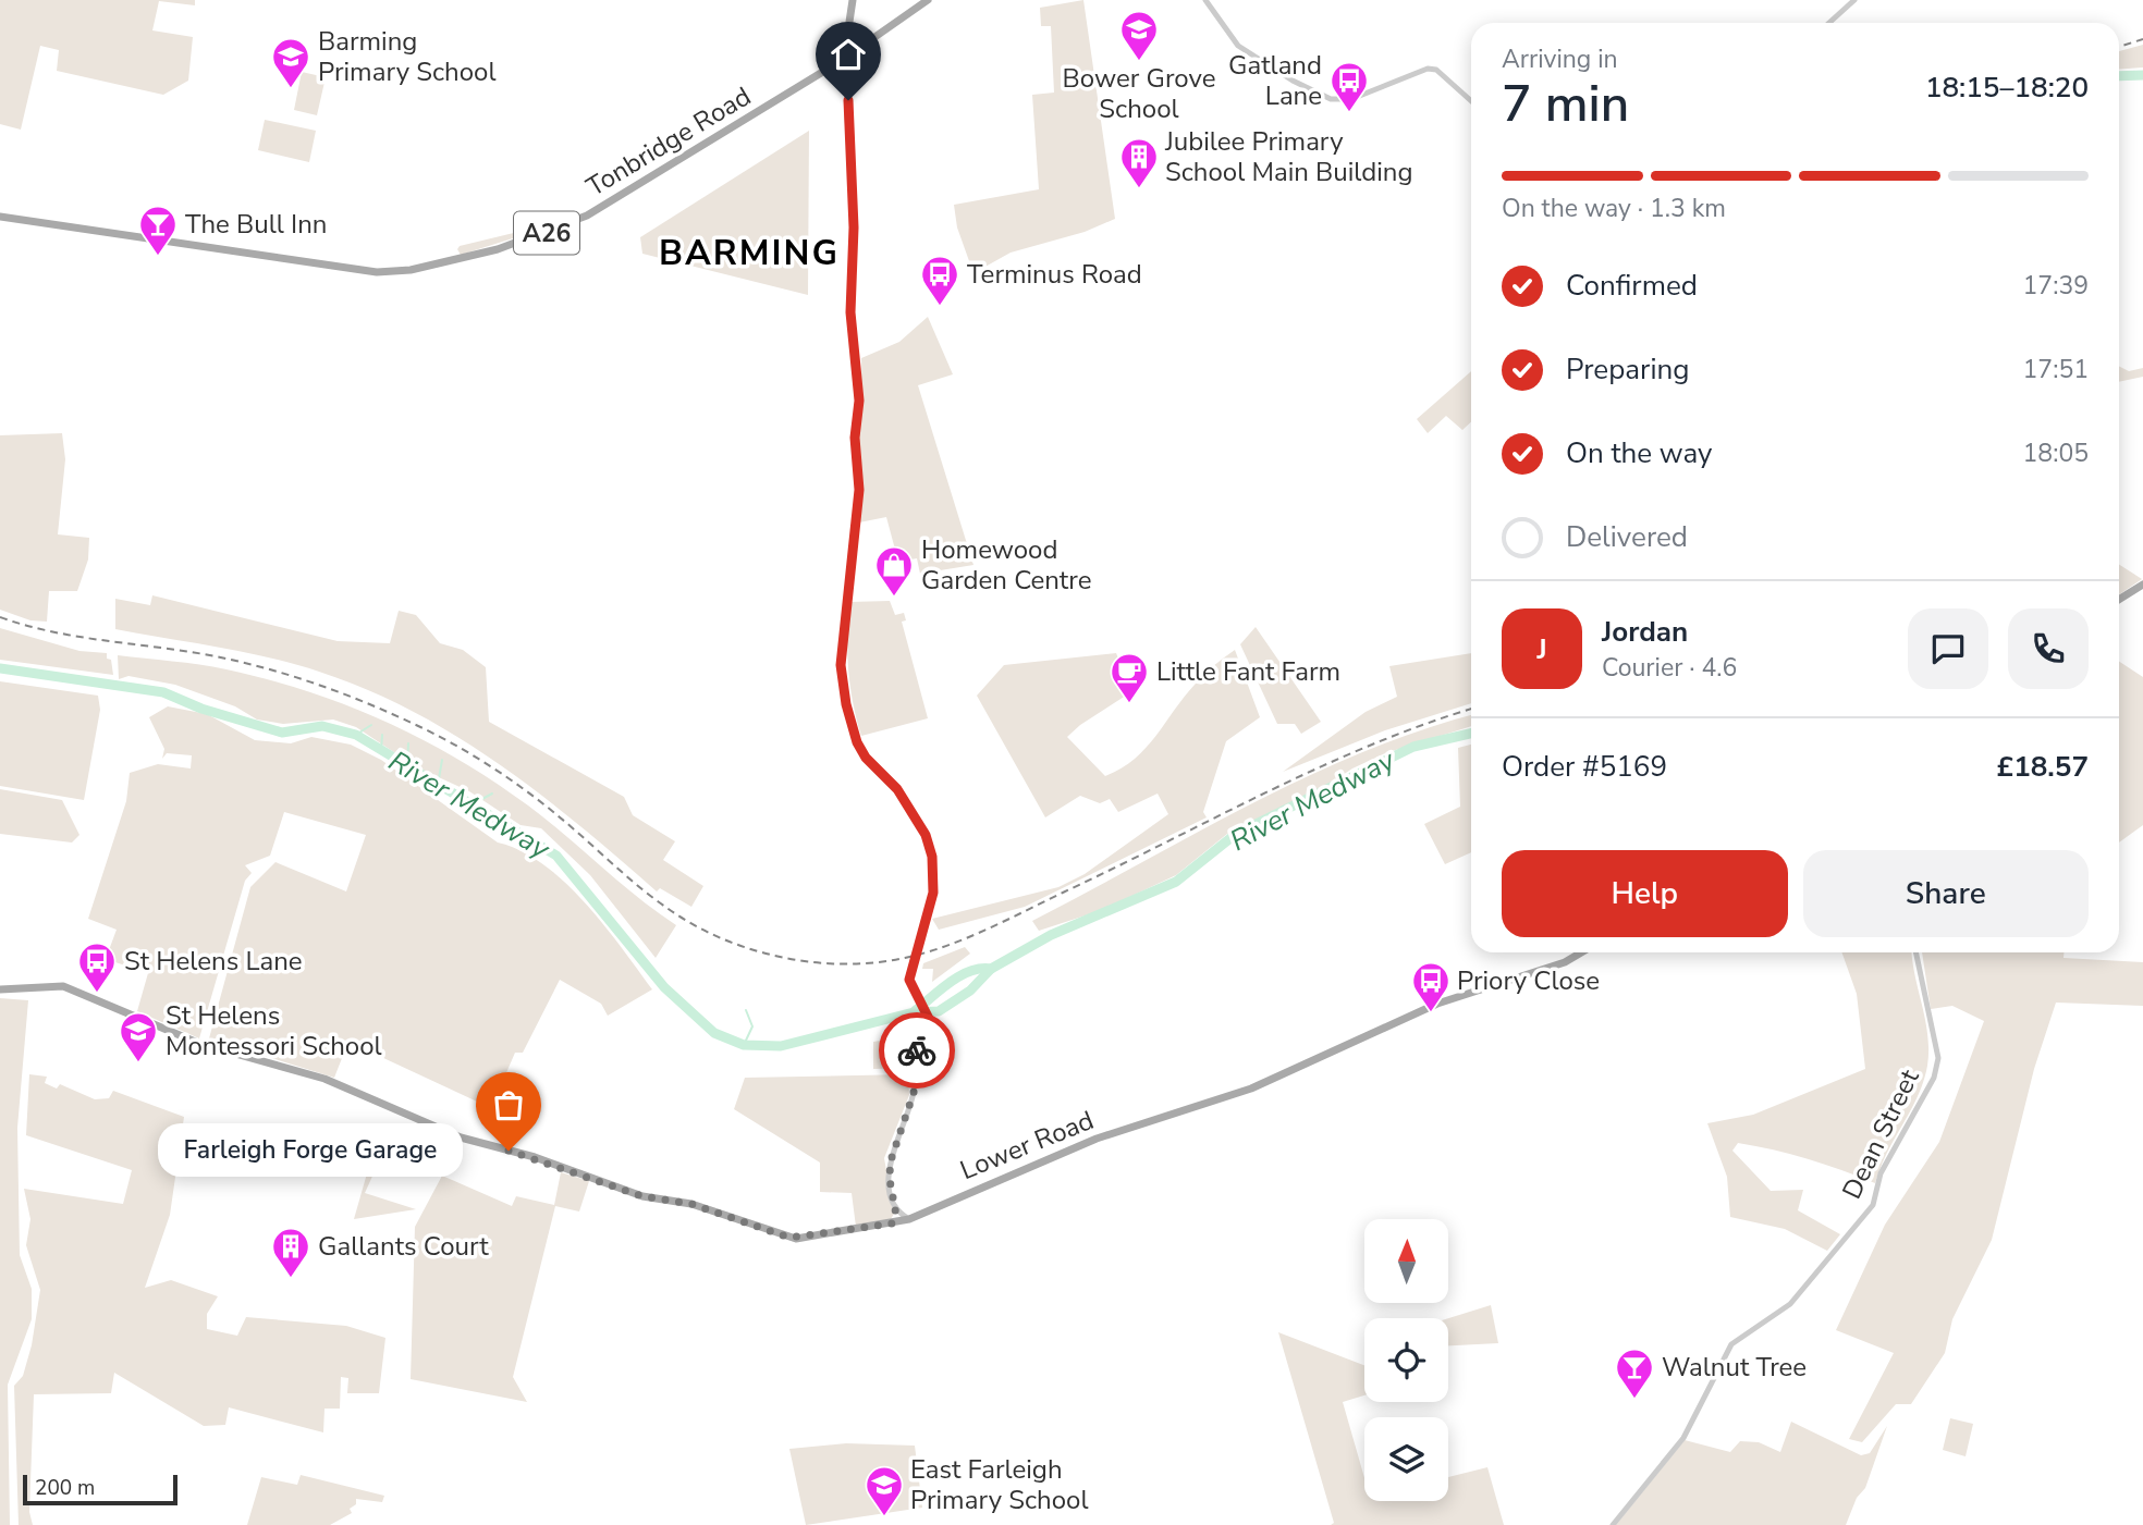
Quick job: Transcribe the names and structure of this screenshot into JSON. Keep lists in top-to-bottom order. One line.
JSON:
{"streets":{"main road":["Tonbridge Road","A26","Lower Road"],"street":["Dean Street"]},"districts":["BARMING"],"water":["River Medway"],"places":{"school or university":["Bower Grove School","Barming Primary School","St Helens Montessori School","East Farleigh Primary School"],"bus stop":["Gatland Lane","Terminus Road","St Helens Lane","Priory Close"],"building":["Jubilee Primary School Main Building","Gallants Court"],"bar":["The Bull Inn","Walnut Tree"],"shop":["Homewood Garden Centre"],"cafe":["Little Fant Farm"],"other":["Farleigh Forge Garage"]},"scale_bar":"200 m","north":"top","page":{"heading":["7 min","Arriving in","18:15–18:20"],"panel":["Jordan","Courier · 4.6","Order #5169","£18.57"],"bar":"On the way · 1.3 km","list":[["Confirmed","17:39"],["Preparing","17:51"],["On the way","18:05"],"Delivered"],"round":"J","buttons":["Help","Share"],"bubble":"Farleigh Forge Garage","scale":"200 m"}}
